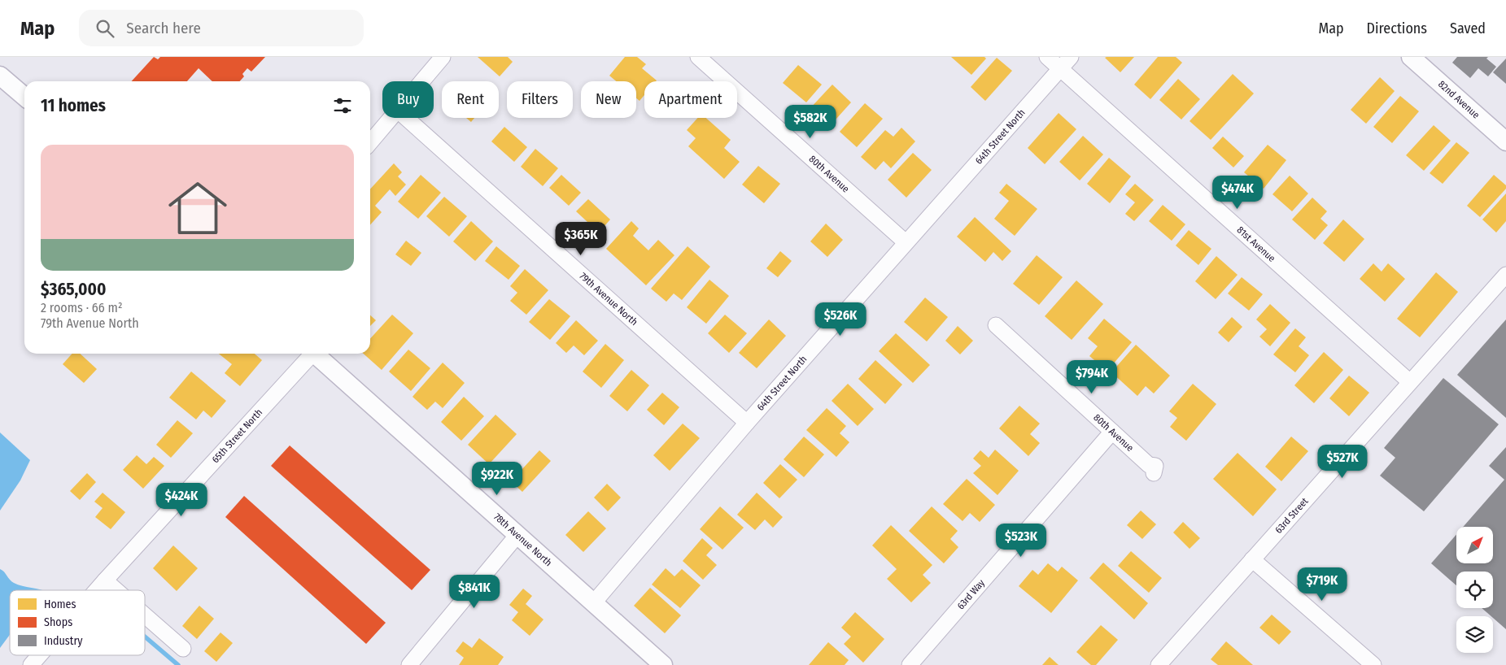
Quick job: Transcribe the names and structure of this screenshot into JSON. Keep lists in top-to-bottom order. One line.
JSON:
{"streets":{"street":["82nd Avenue","64th Street North","80th Avenue","81st Avenue","79th Avenue North","65th Street North","63rd Street","78th Avenue North","63rd Way"]},"crossings":[["64th Street North","80th Avenue"],["64th Street North","81st Avenue"],["64th Street North","79th Avenue North"],["64th Street North","78th Avenue North"],["80th Avenue","63rd Way"],["81st Avenue","63rd Street"]],"legend":["Homes","Shops","Industry"],"north":"top right","page":{"header":"Map","search":"Search here","nav":["Map","Directions","Saved"],"chip":["Buy","Rent","Filters","New","Apartment"],"heading":"11 homes","price":["$582K","$474K","$365K","$526K","$794K","$527K","$922K","$424K","$523K","$719K","$841K"],"list":[{"name":"$365,000","note":"2 rooms · 66 m² · 79th Avenue North"}]}}
